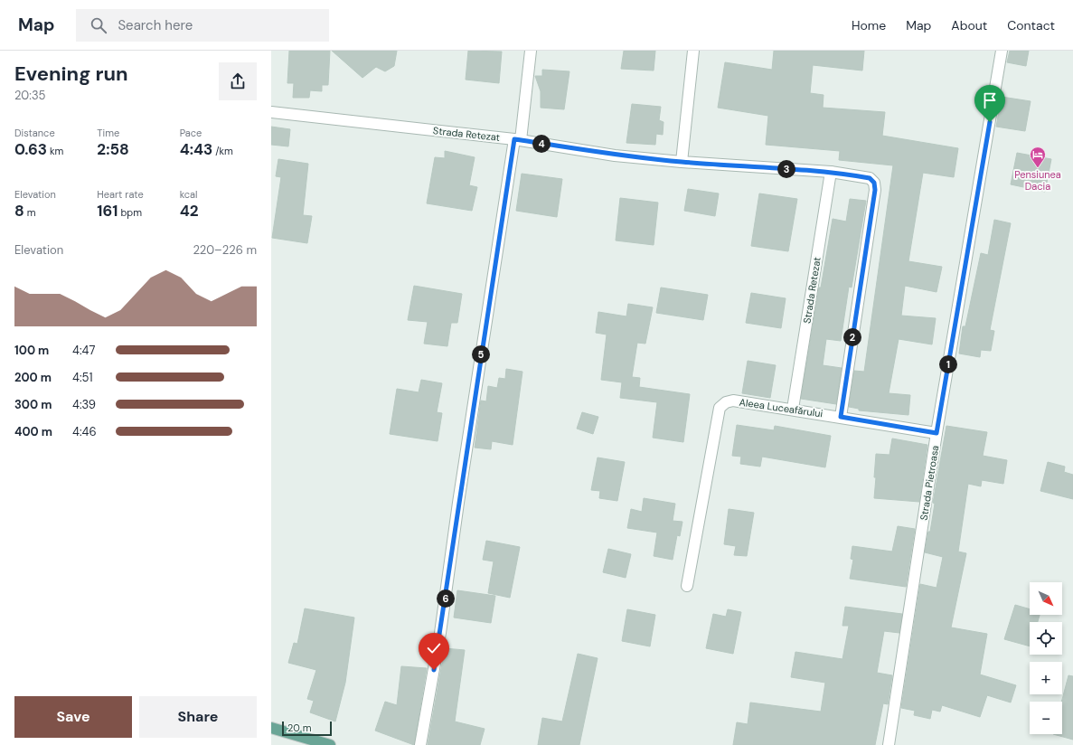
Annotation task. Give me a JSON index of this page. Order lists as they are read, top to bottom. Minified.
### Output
{"streets":{"street":["Strada Retezat","Aleea Luceafărului","Strada Pietroasa"]},"crossings":[["Strada Retezat","Aleea Luceafărului"],["Aleea Luceafărului","Strada Pietroasa"]],"places":{"hotel":["Pensiunea Dacia"]},"scale_bar":"20 m","north":"bottom right","page":{"header":"Map","search":"Search here","nav":["Home","Map","About","Contact"],"heading":["Evening run","20:35"],"stats":[["Distance","0.63 km"],["Time","2:58"],["Pace","4:43 /km"],["Elevation","8 m"],["Heart rate","161 bpm"],["kcal","42"]],"pins":["4","3","2","5","1","6"],"chart":["Elevation","220–226 m"],"list":[{"name":"100 m","note":"4:47"},{"name":"200 m","note":"4:51"},{"name":"300 m","note":"4:39"},{"name":"400 m","note":"4:46"}],"map_buttons":["+","−"],"buttons":["Save","Share"],"scale":"20 m"}}
